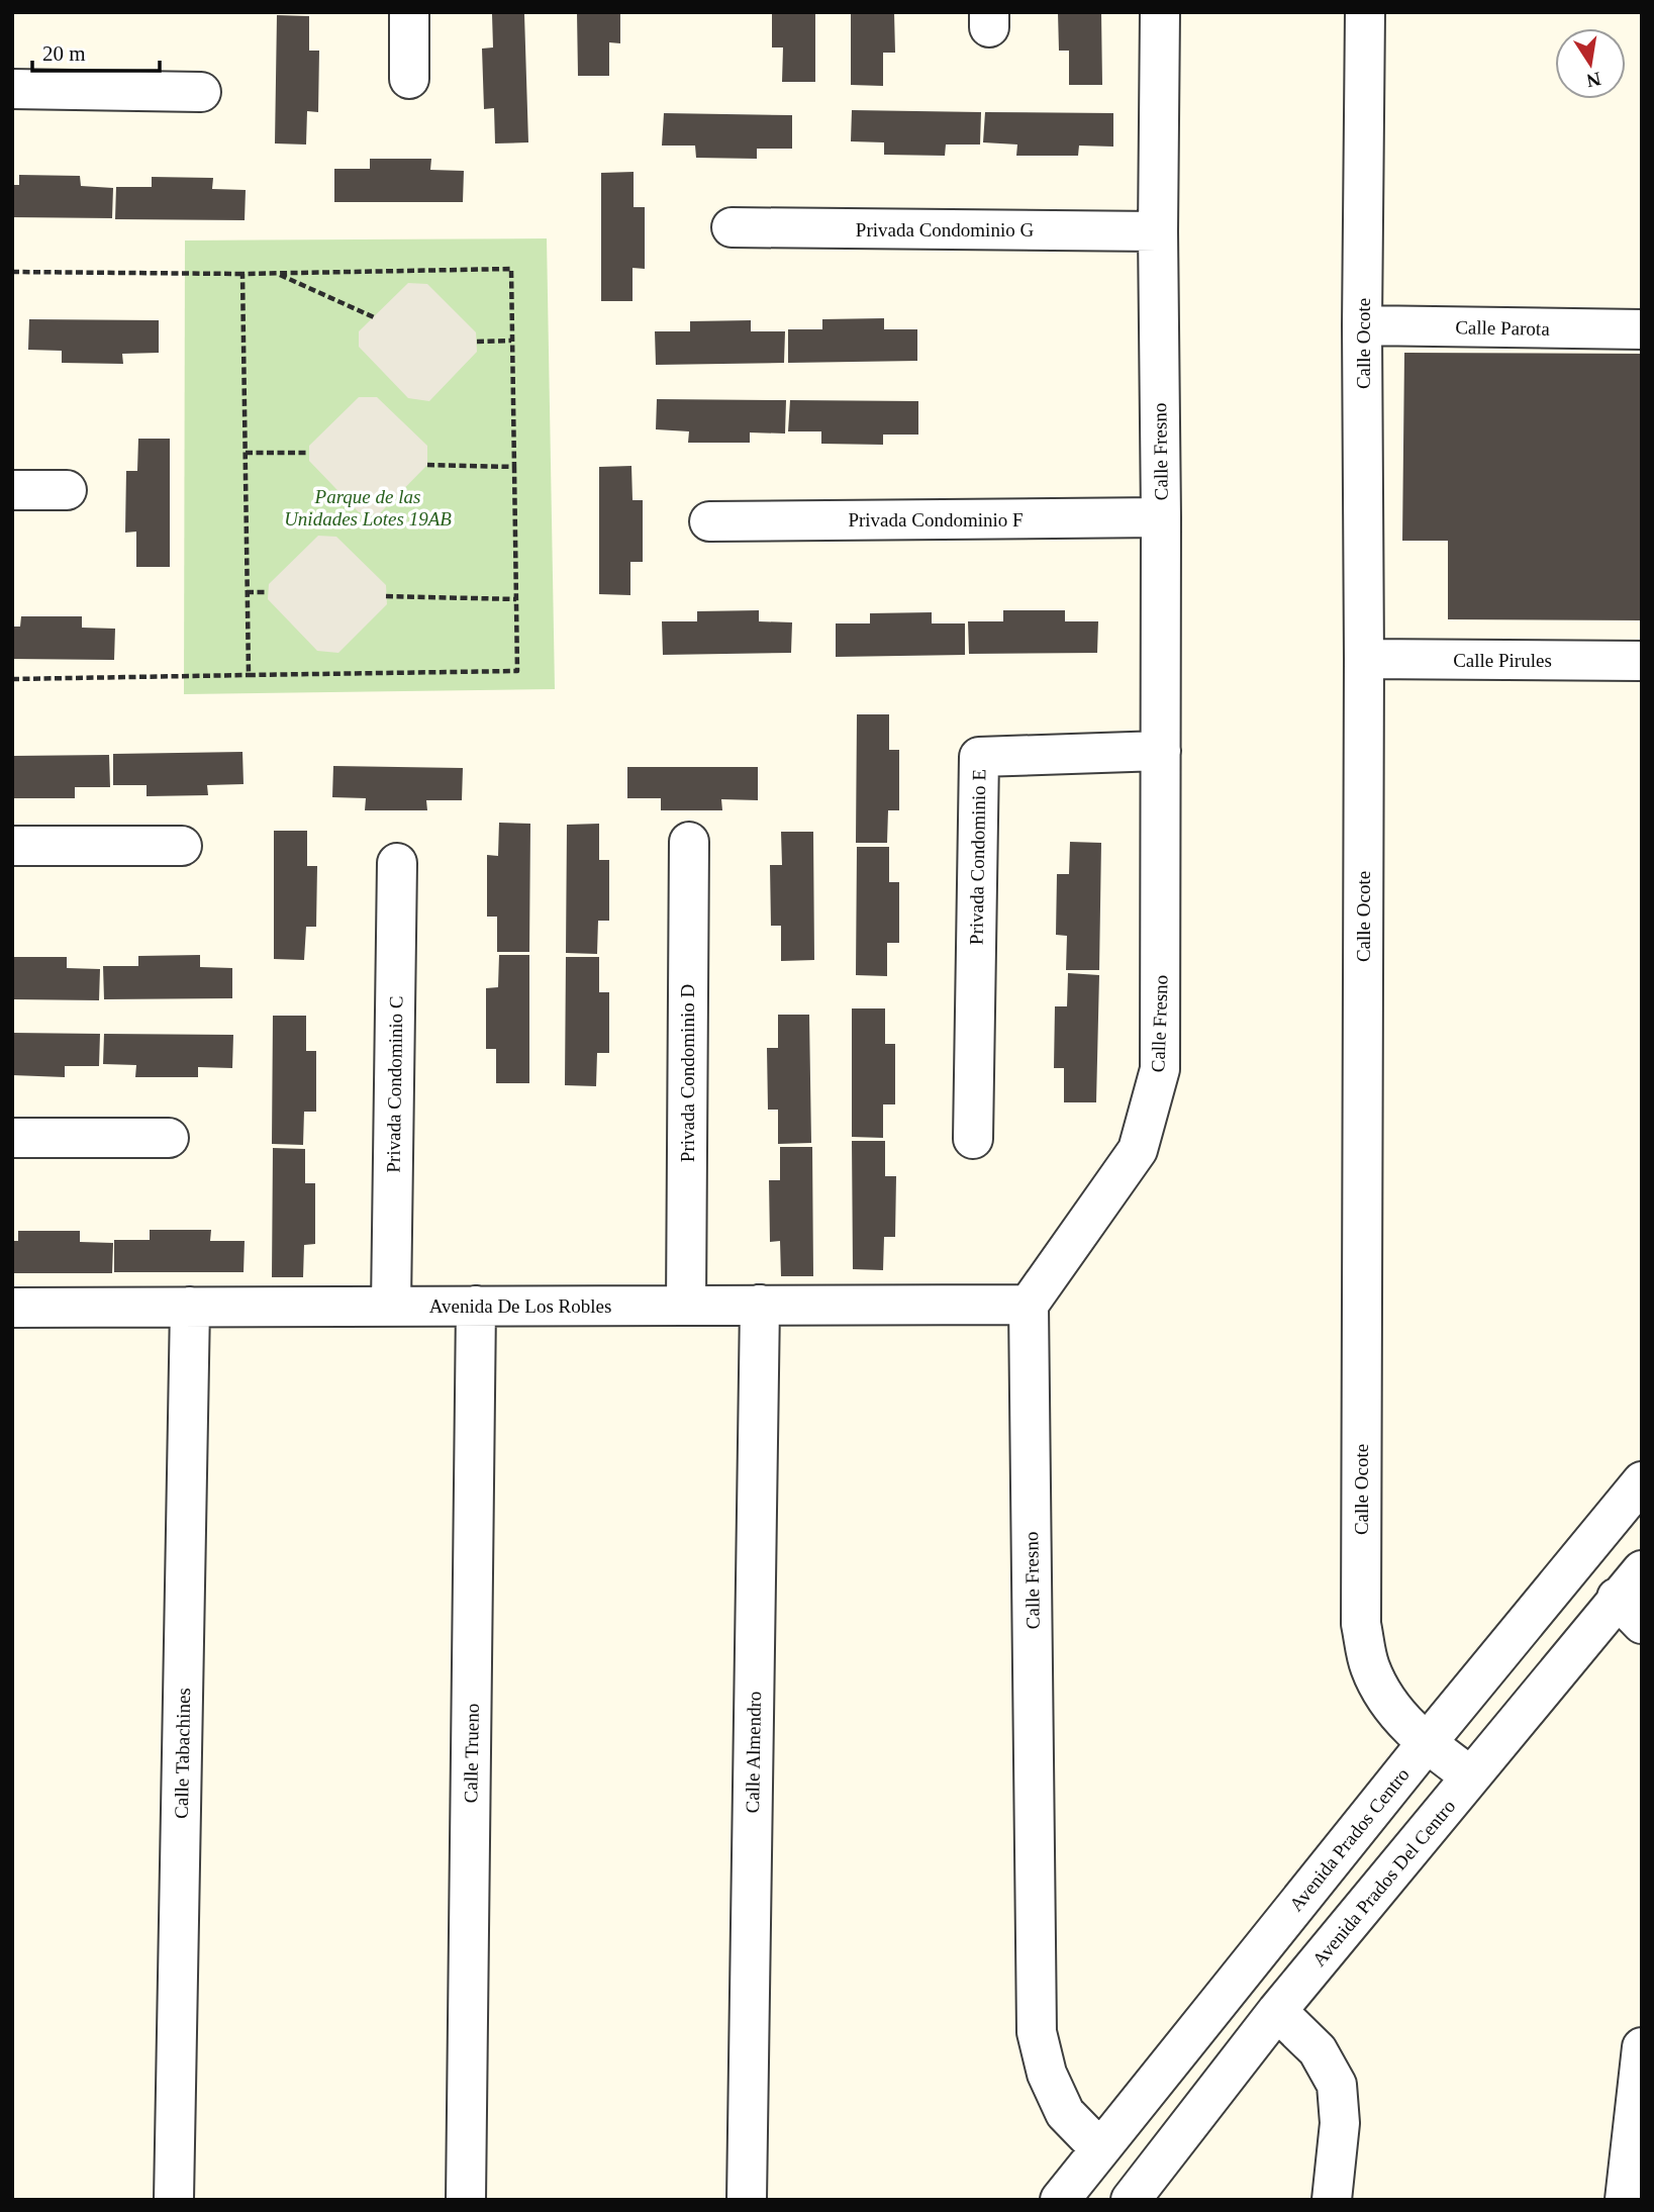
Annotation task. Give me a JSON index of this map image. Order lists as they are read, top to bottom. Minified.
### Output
{"streets":{"street":["Privada Condominio G","Calle Parota","Calle Ocote","Calle Fresno","Privada Condominio F","Calle Pirules","Privada Condominio E","Privada Condominio D","Privada Condominio C","Avenida De Los Robles","Calle Almendro","Calle Tabachines","Calle Trueno","Avenida Prados Centro","Avenida Prados Del Centro"]},"crossings":[["Privada Condominio G","Calle Fresno"],["Calle Parota","Calle Ocote"],["Calle Ocote","Calle Pirules"],["Calle Ocote","Avenida Prados Centro"],["Calle Ocote","Avenida Prados Del Centro"],["Calle Fresno","Privada Condominio F"],["Calle Fresno","Privada Condominio E"],["Calle Fresno","Avenida De Los Robles"],["Calle Fresno","Avenida Prados Centro"],["Privada Condominio D","Avenida De Los Robles"],["Privada Condominio C","Avenida De Los Robles"],["Avenida De Los Robles","Calle Almendro"],["Avenida De Los Robles","Calle Tabachines"],["Avenida De Los Robles","Calle Trueno"]],"parks":["Parque de las Unidades Lotes 19AB"],"scale_bar":"20 m","north":"bottom"}
